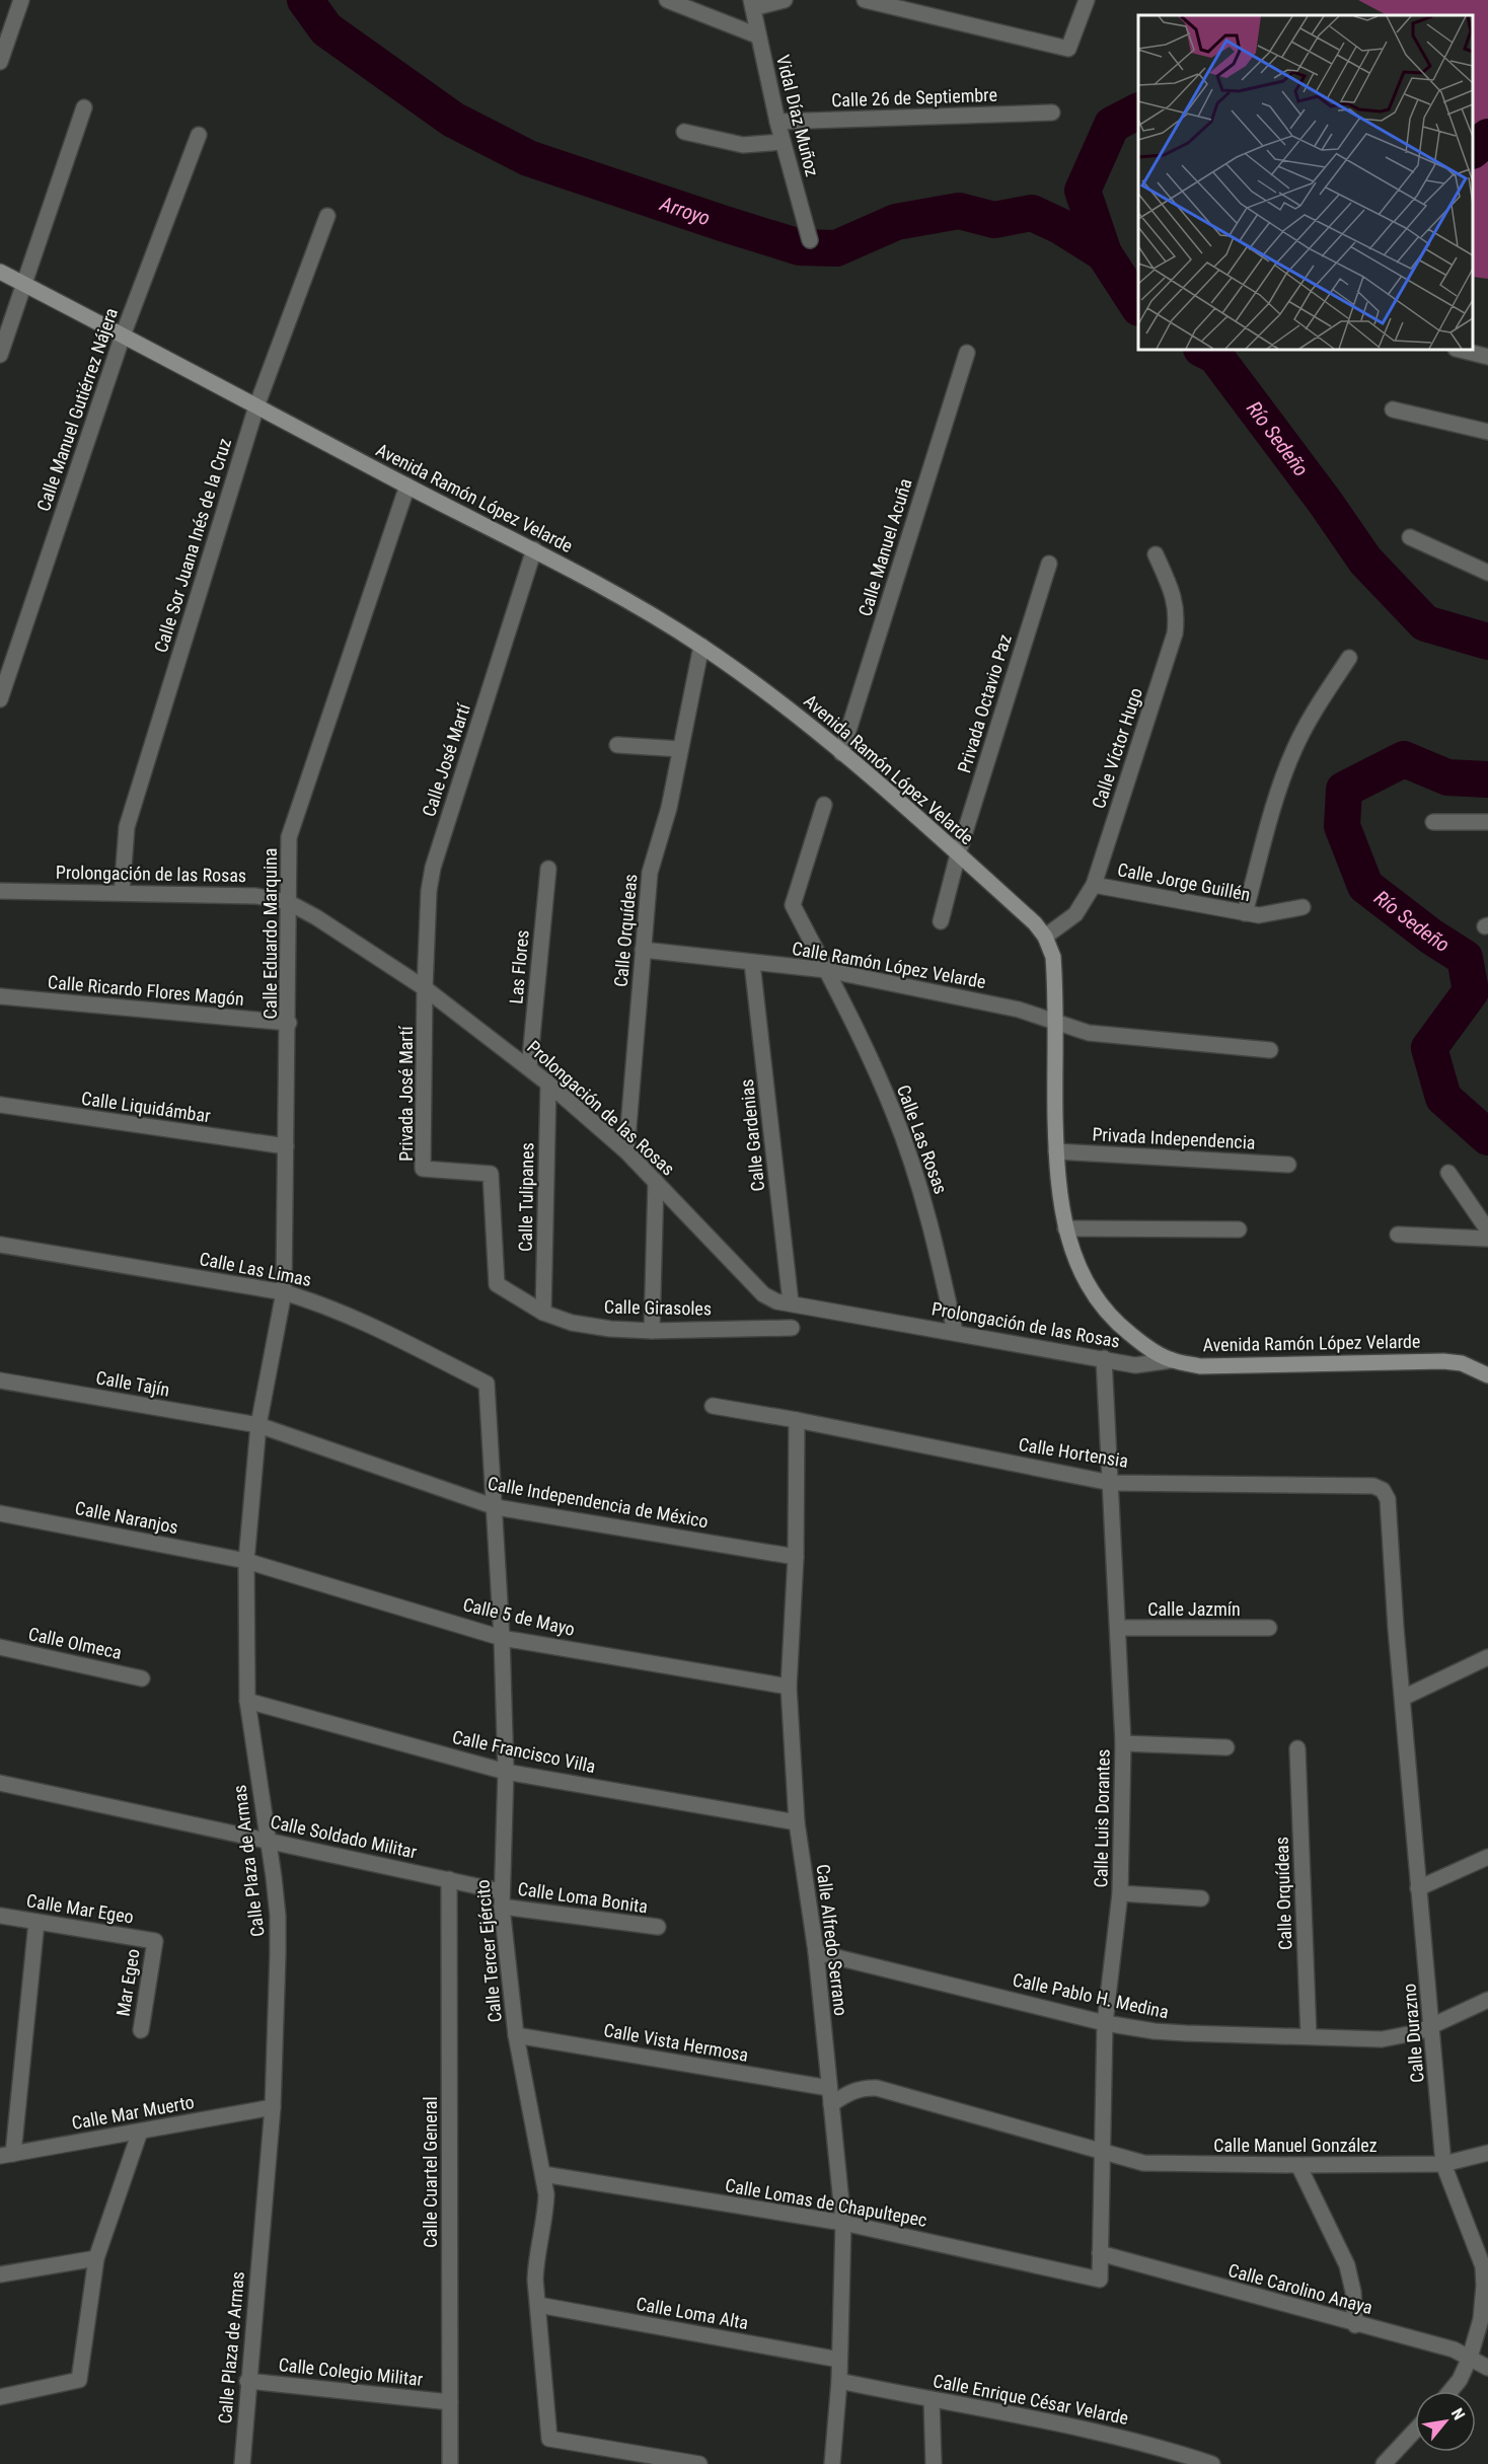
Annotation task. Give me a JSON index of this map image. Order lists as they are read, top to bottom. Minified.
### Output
{"streets":{"main road":["Avenida Ramón López Velarde"],"street":["Calle 26 de Septiembre","Vidal Díaz Muñoz","Calle Manuel Gutiérrez Nájera","Calle Sor Juana Inés de la Cruz","Calle Manuel Acuña","Privada Octavio Paz","Calle Víctor Hugo","Calle José Martí","Prolongación de las Rosas","Calle Jorge Guillén","Calle Orquídeas","Calle Eduardo Marquina","Calle Ramón López Velarde","Las Flores","Calle Ricardo Flores Magón","Privada José Martí","Calle Liquidámbar","Calle Gardenias","Privada Independencia","Calle Las Rosas","Calle Tulipanes","Calle Las Limas","Calle Girasoles","Calle Tajín","Calle Hortensia","Calle Independencia de México","Calle Naranjos","Calle Jazmín","Calle 5 de Mayo","Calle Olmeca","Calle Francisco Villa","Calle Luis Dorantes","Calle Soldado Militar","Calle Plaza de Armas","Calle Loma Bonita","Calle Mar Egeo","Calle Alfredo Serrano","Calle Tercer Ejército","Mar Egeo","Calle Pablo H. Medina","Calle Durazno","Calle Vista Hermosa","Calle Mar Muerto","Calle Manuel González","Calle Cuartel General","Calle Lomas de Chapultepec","Calle Carolino Anaya","Calle Loma Alta","Calle Colegio Militar","Calle Enrique César Velarde"]},"crossings":[["Calle 26 de Septiembre","Vidal Díaz Muñoz"],["Calle Manuel Gutiérrez Nájera","Avenida Ramón López Velarde"],["Avenida Ramón López Velarde","Calle Sor Juana Inés de la Cruz"],["Avenida Ramón López Velarde","Calle Manuel Acuña"],["Avenida Ramón López Velarde","Privada Octavio Paz"],["Avenida Ramón López Velarde","Calle Víctor Hugo"],["Avenida Ramón López Velarde","Calle José Martí"],["Avenida Ramón López Velarde","Prolongación de las Rosas"],["Avenida Ramón López Velarde","Calle Orquídeas"],["Avenida Ramón López Velarde","Calle Eduardo Marquina"],["Avenida Ramón López Velarde","Calle Ramón López Velarde"],["Avenida Ramón López Velarde","Privada Independencia"],["Calle Sor Juana Inés de la Cruz","Prolongación de las Rosas"],["Calle Víctor Hugo","Calle Jorge Guillén"],["Calle José Martí","Prolongación de las Rosas"],["Calle José Martí","Privada José Martí"],["Prolongación de las Rosas","Calle Orquídeas"],["Prolongación de las Rosas","Calle Eduardo Marquina"],["Prolongación de las Rosas","Las Flores"],["Prolongación de las Rosas","Privada José Martí"],["Prolongación de las Rosas","Calle Gardenias"],["Prolongación de las Rosas","Calle Las Rosas"],["Prolongación de las Rosas","Calle Tulipanes"],["Prolongación de las Rosas","Calle Luis Dorantes"],["Calle Orquídeas","Calle Ramón López Velarde"],["Calle Orquídeas","Calle Pablo H. Medina"],["Calle Eduardo Marquina","Calle Ricardo Flores Magón"],["Calle Eduardo Marquina","Calle Liquidámbar"],["Calle Eduardo Marquina","Calle Las Limas"],["Calle Eduardo Marquina","Calle Plaza de Armas"],["Calle Ramón López Velarde","Calle Gardenias"],["Calle Ramón López Velarde","Calle Las Rosas"],["Privada José Martí","Calle Girasoles"],["Calle Tulipanes","Calle Girasoles"],["Calle Las Limas","Calle Plaza de Armas"],["Calle Las Limas","Calle Tercer Ejército"],["Calle Tajín","Calle Independencia de México"],["Calle Tajín","Calle Plaza de Armas"],["Calle Hortensia","Calle Luis Dorantes"],["Calle Hortensia","Calle Alfredo Serrano"],["Calle Hortensia","Calle Durazno"],["Calle Independencia de México","Calle Plaza de Armas"],["Calle Independencia de México","Calle Alfredo Serrano"],["Calle Independencia de México","Calle Tercer Ejército"],["Calle Naranjos","Calle 5 de Mayo"],["Calle Naranjos","Calle Plaza de Armas"],["Calle Jazmín","Calle Luis Dorantes"],["Calle 5 de Mayo","Calle Plaza de Armas"],["Calle 5 de Mayo","Calle Alfredo Serrano"],["Calle 5 de Mayo","Calle Tercer Ejército"],["Calle Francisco Villa","Calle Plaza de Armas"],["Calle Francisco Villa","Calle Alfredo Serrano"],["Calle Francisco Villa","Calle Tercer Ejército"],["Calle Luis Dorantes","Calle Pablo H. Medina"],["Calle Luis Dorantes","Calle Manuel González"],["Calle Luis Dorantes","Calle Lomas de Chapultepec"],["Calle Luis Dorantes","Calle Carolino Anaya"],["Calle Soldado Militar","Calle Plaza de Armas"],["Calle Soldado Militar","Calle Loma Bonita"],["Calle Soldado Militar","Calle Tercer Ejército"],["Calle Soldado Militar","Calle Cuartel General"],["Calle Plaza de Armas","Calle Mar Muerto"],["Calle Plaza de Armas","Calle Colegio Militar"],["Calle Loma Bonita","Calle Tercer Ejército"],["Calle Mar Egeo","Mar Egeo"],["Calle Alfredo Serrano","Calle Pablo H. Medina"],["Calle Alfredo Serrano","Calle Vista Hermosa"],["Calle Alfredo Serrano","Calle Lomas de Chapultepec"],["Calle Alfredo Serrano","Calle Loma Alta"],["Calle Alfredo Serrano","Calle Enrique César Velarde"],["Calle Tercer Ejército","Calle Vista Hermosa"],["Calle Tercer Ejército","Calle Lomas de Chapultepec"],["Calle Tercer Ejército","Calle Loma Alta"],["Calle Pablo H. Medina","Calle Durazno"],["Calle Durazno","Calle Manuel González"],["Calle Durazno","Calle Carolino Anaya"],["Calle Cuartel General","Calle Colegio Militar"]],"water":["Arroyo","Río Sedeño"],"north":"top right"}
